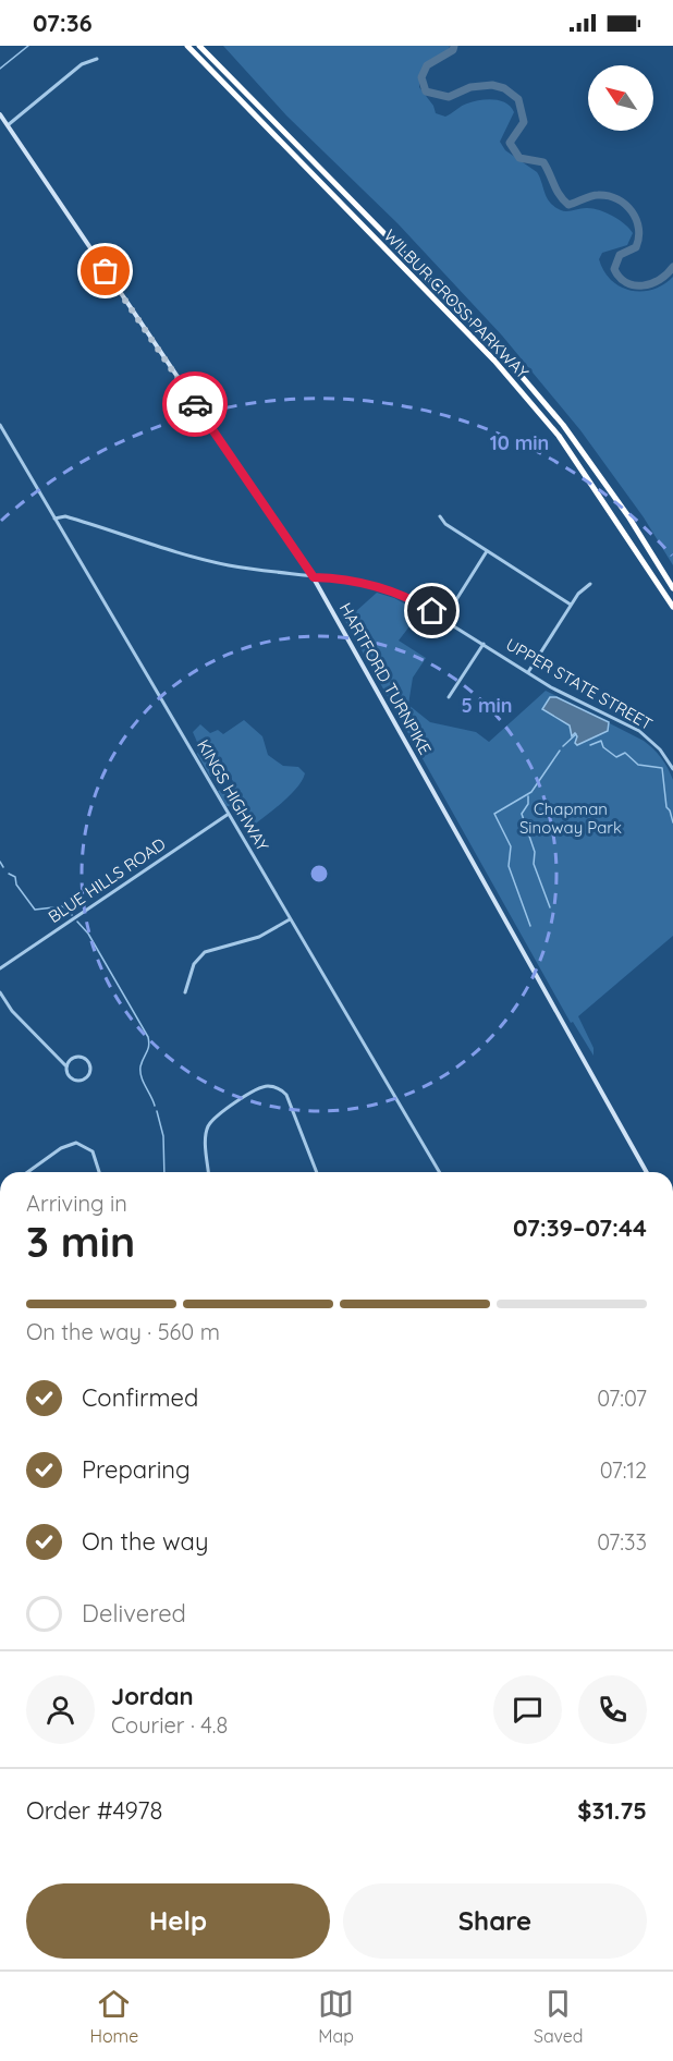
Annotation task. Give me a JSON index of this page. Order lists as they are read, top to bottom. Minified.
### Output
{"streets":{"highway":["WILBUR CROSS PARKWAY"],"main road":["HARTFORD TURNPIKE"],"street":["UPPER STATE STREET","KINGS HIGHWAY","BLUE HILLS ROAD"]},"crossings":[["HARTFORD TURNPIKE","UPPER STATE STREET"],["UPPER STATE STREET","KINGS HIGHWAY"],["KINGS HIGHWAY","BLUE HILLS ROAD"]],"parks":["Chapman Sinoway Park"],"north":"top left","page":{"status":"07:36","heading":["3 min","Arriving in","07:39–07:44"],"panel":["Jordan","Courier · 4.8","Order #4978","$31.75"],"bar":"On the way · 560 m","list":[["Confirmed","07:07"],["Preparing","07:12"],["On the way","07:33"],"Delivered"],"buttons":["Help","Share"],"tabs":["Home","Map","Saved"]},"rings":["10 min","5 min"]}
